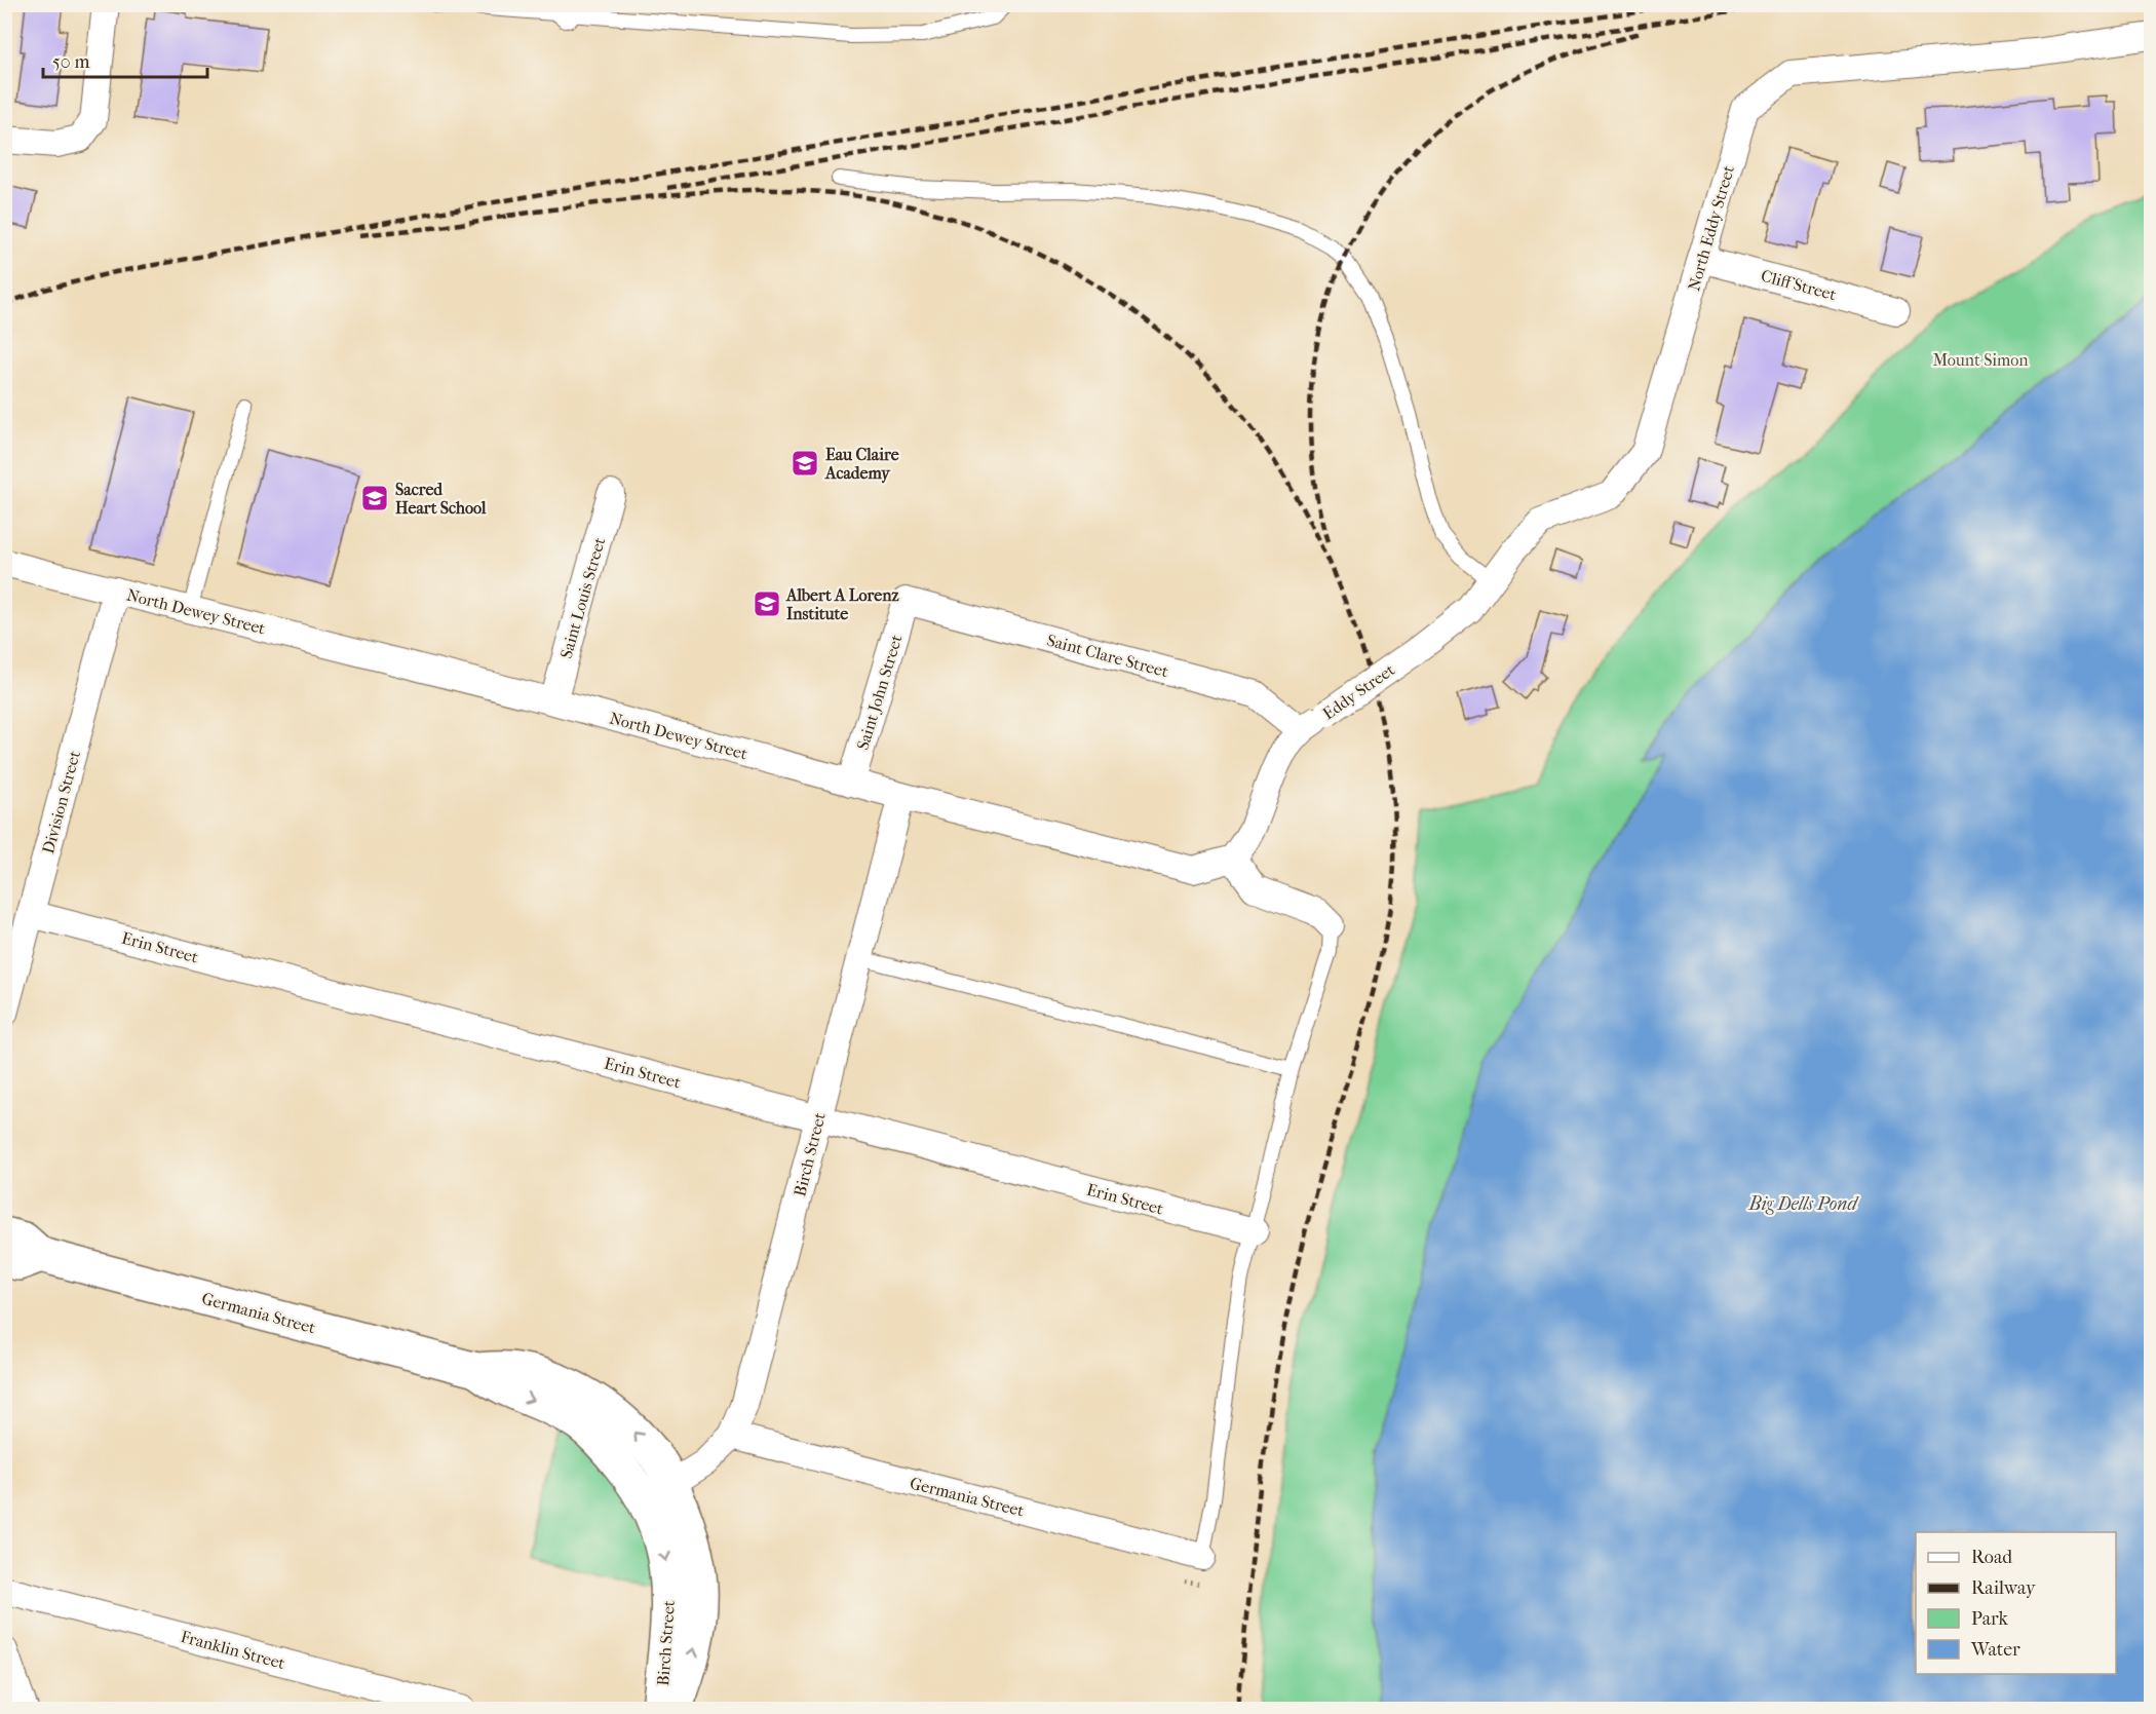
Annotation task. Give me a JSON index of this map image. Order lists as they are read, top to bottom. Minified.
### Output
{"streets":{"main road":["Birch Street","Germania Street"],"street":["North Eddy Street","Cliff Street","Saint Louis Street","North Dewey Street","Saint Clare Street","Eddy Street","Saint John Street","Division Street","Erin Street","Franklin Street"]},"crossings":[["North Eddy Street","Cliff Street"],["North Eddy Street","Eddy Street"],["Saint Louis Street","North Dewey Street"],["North Dewey Street","Saint John Street"],["North Dewey Street","Division Street"],["North Dewey Street","Birch Street"],["Saint Clare Street","Eddy Street"],["Saint Clare Street","Saint John Street"],["Division Street","Erin Street"],["Erin Street","Birch Street"],["Birch Street","Germania Street"]],"water":["Big Dells Pond"],"parks":["Mount Simon"],"places":{"school or university":["Eau Claire Academy","Sacred Heart School","Albert A Lorenz Institute"]},"legend":["Road","Railway","Park","Water"],"scale_bar":"50 m"}
